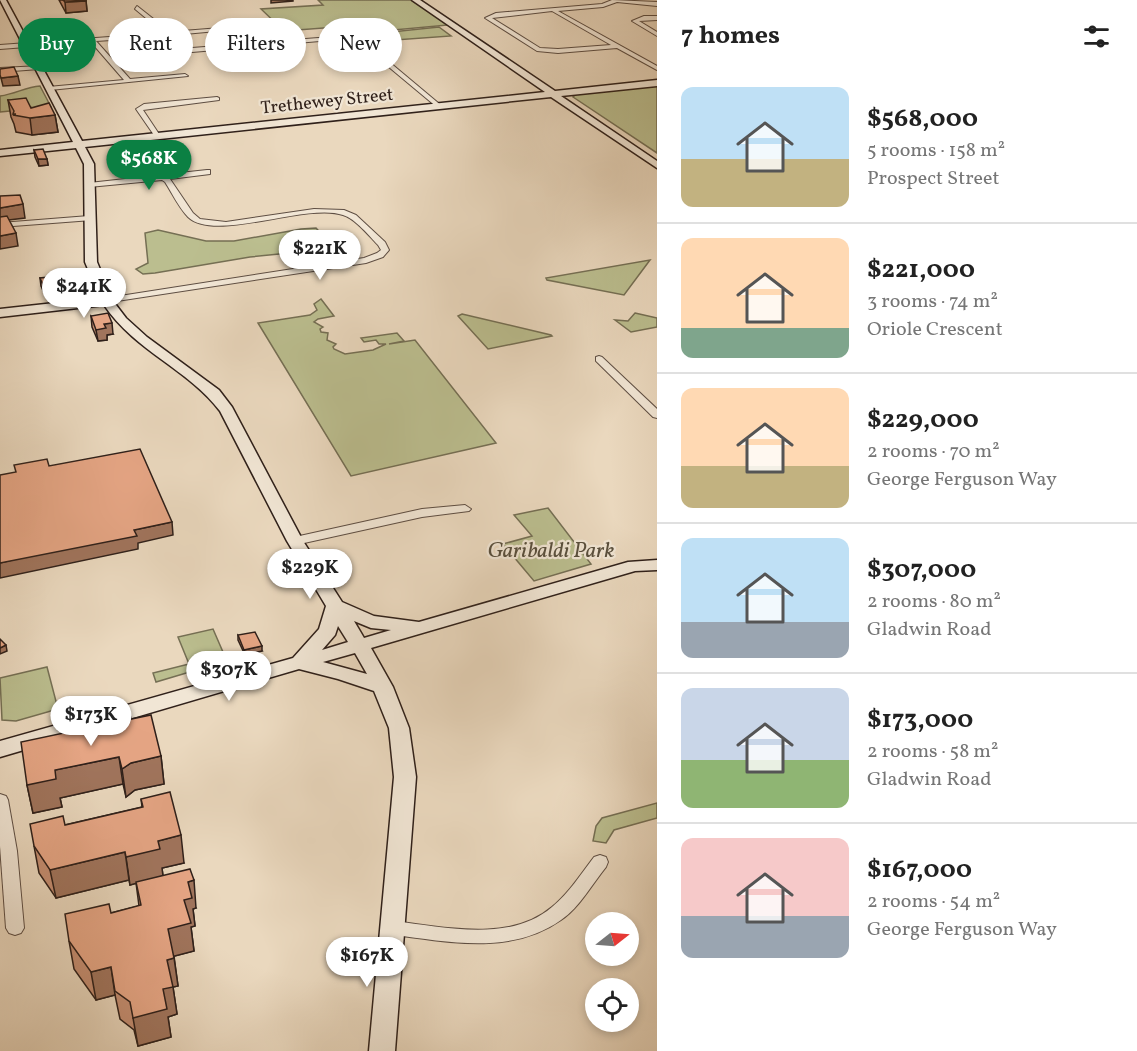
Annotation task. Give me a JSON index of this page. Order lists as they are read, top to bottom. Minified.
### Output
{"streets":{"main road":["Trethewey Street"]},"parks":["Garibaldi Park"],"north":"right","page":{"heading":"7 homes","chip":["Buy","Rent","Filters","New"],"list":[{"name":"$568,000","note":"5 rooms · 158 m² · Prospect Street"},{"name":"$221,000","note":"3 rooms · 74 m² · Oriole Crescent"},{"name":"$229,000","note":"2 rooms · 70 m² · George Ferguson Way"},{"name":"$307,000","note":"2 rooms · 80 m² · Gladwin Road"},{"name":"$173,000","note":"2 rooms · 58 m² · Gladwin Road"},{"name":"$167,000","note":"2 rooms · 54 m² · George Ferguson Way"}],"price":["$568K","$221K","$241K","$229K","$307K","$173K","$167K"]}}
